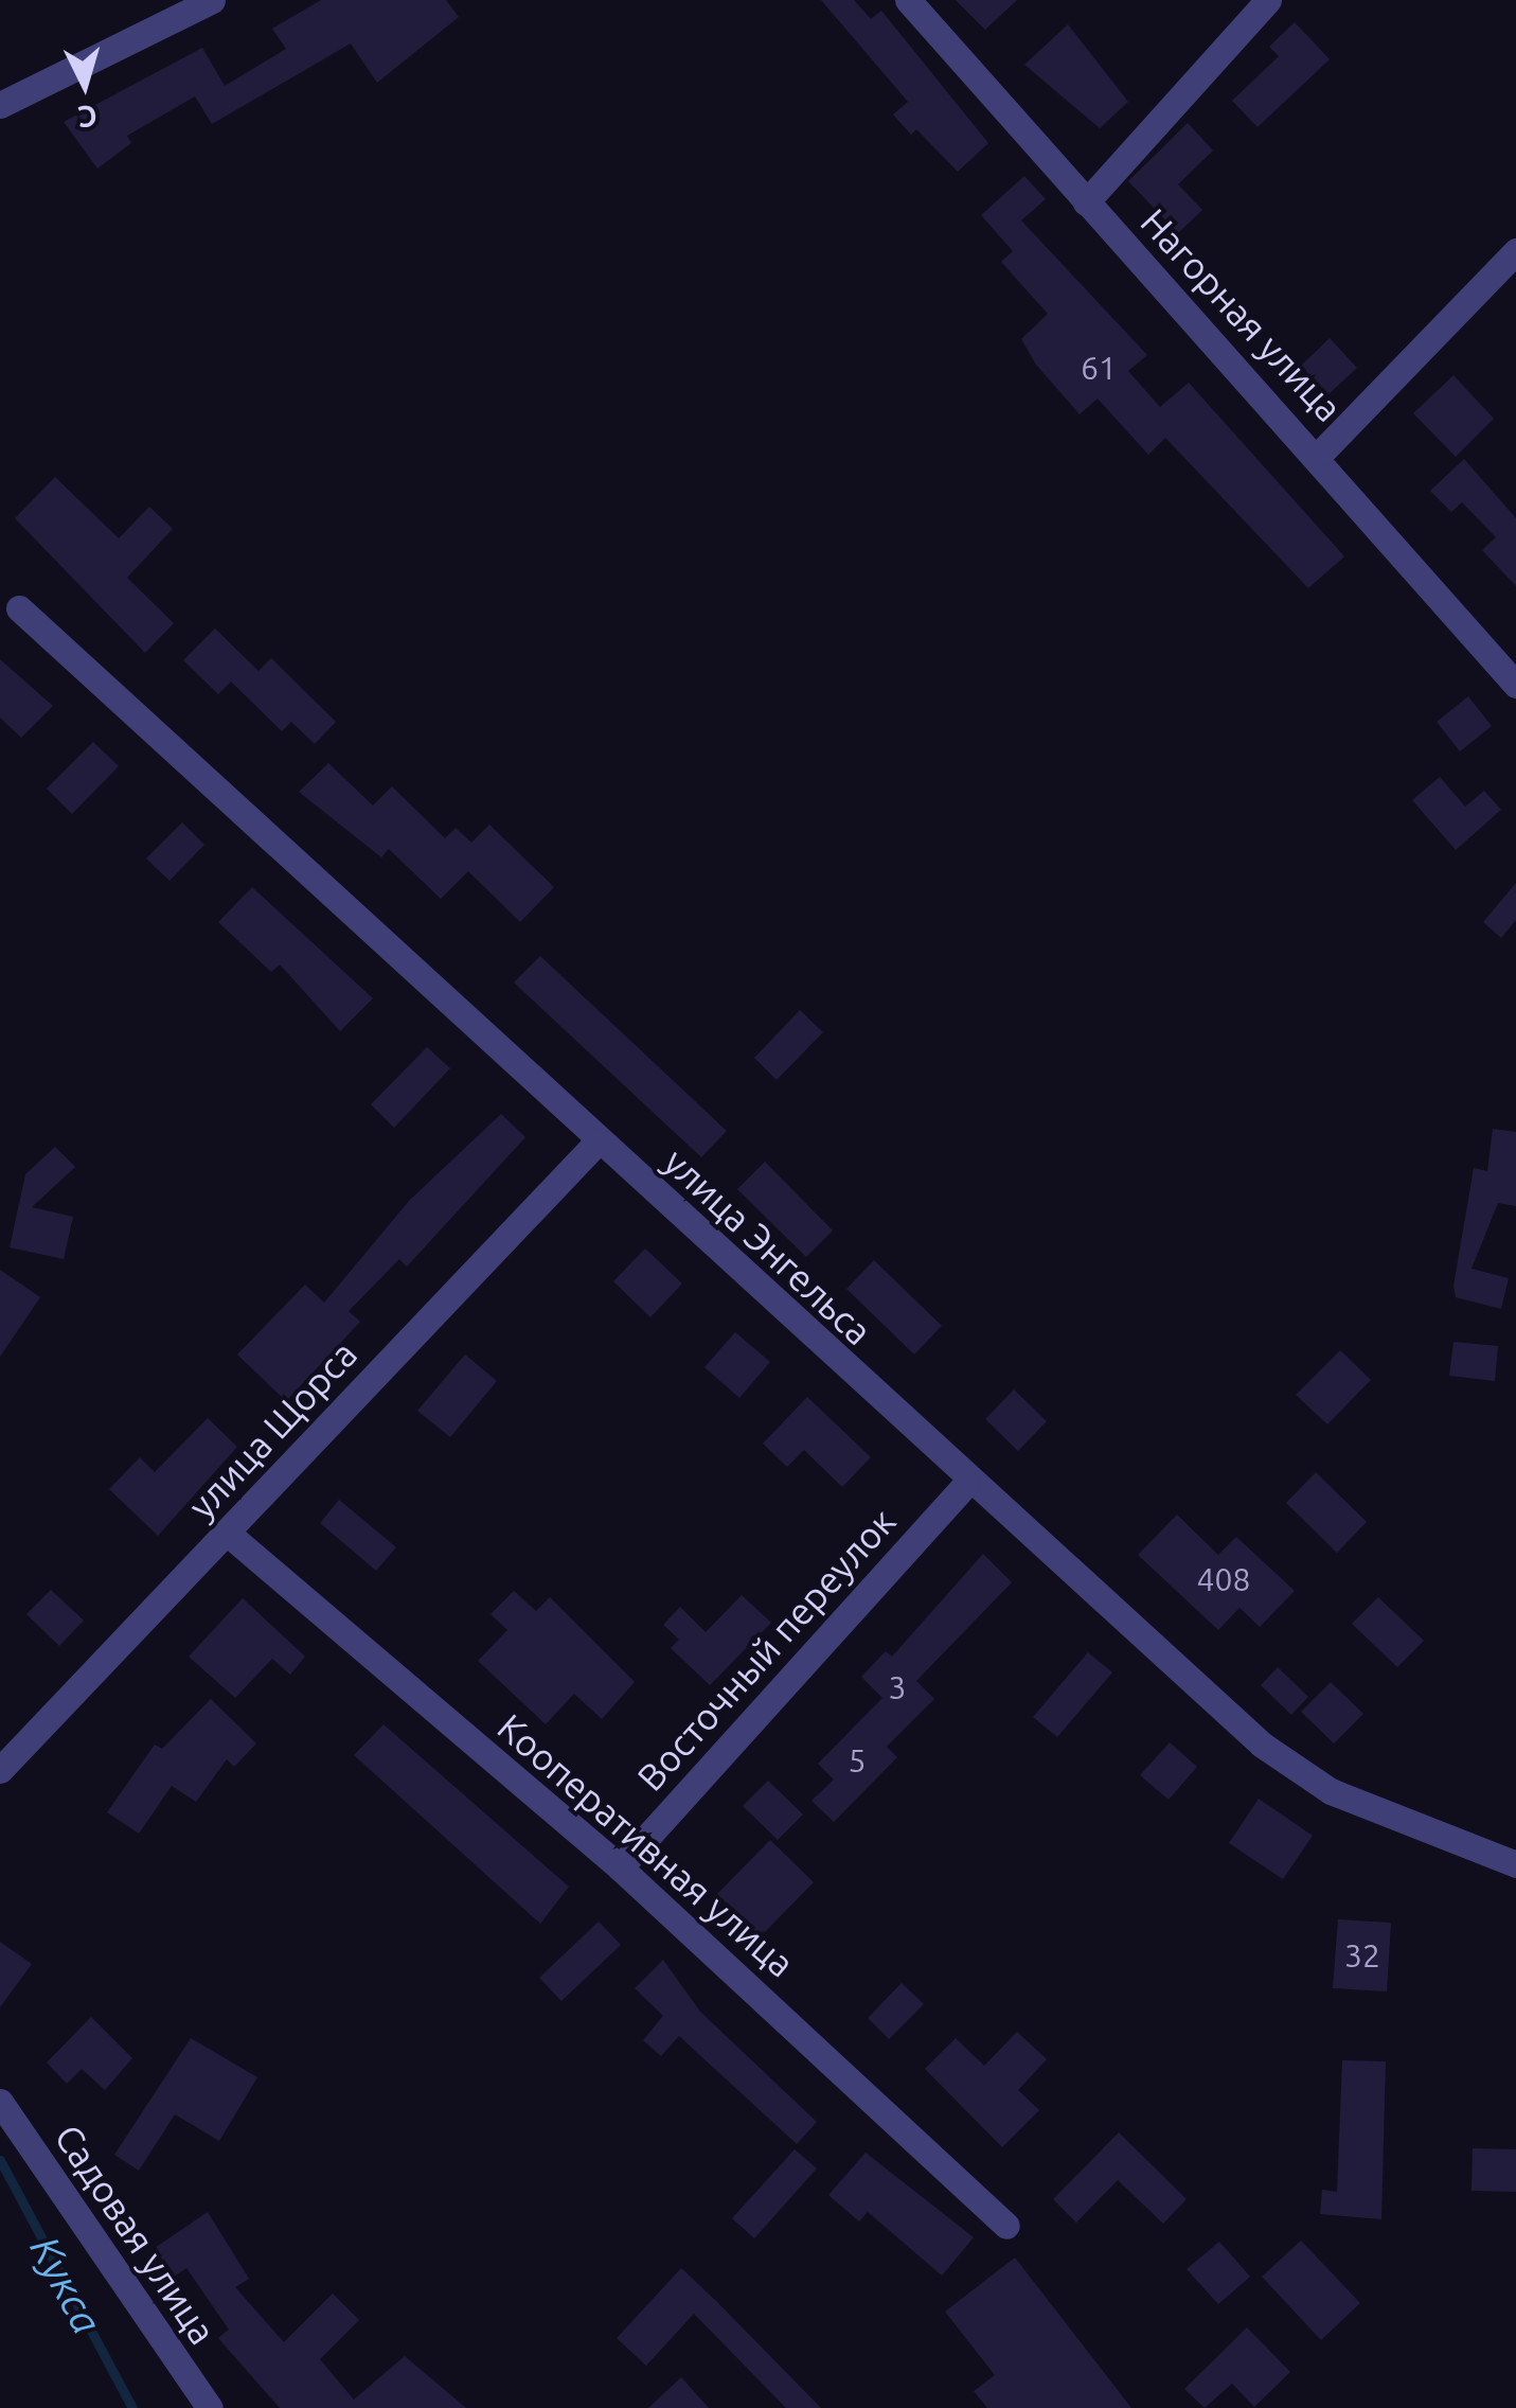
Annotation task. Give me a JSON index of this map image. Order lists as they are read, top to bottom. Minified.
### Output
{"streets":{"street":["Нагорная улица","улица Энгельса","улица Щорса","Восточный переулок","Кооперативная улица","Садовая улица"]},"crossings":[["улица Энгельса","улица Щорса"],["улица Энгельса","Восточный переулок"],["улица Щорса","Кооперативная улица"],["Восточный переулок","Кооперативная улица"]],"water":["Кукса"],"house_numbers":["61","408","3","5","32"],"north":"bottom"}
